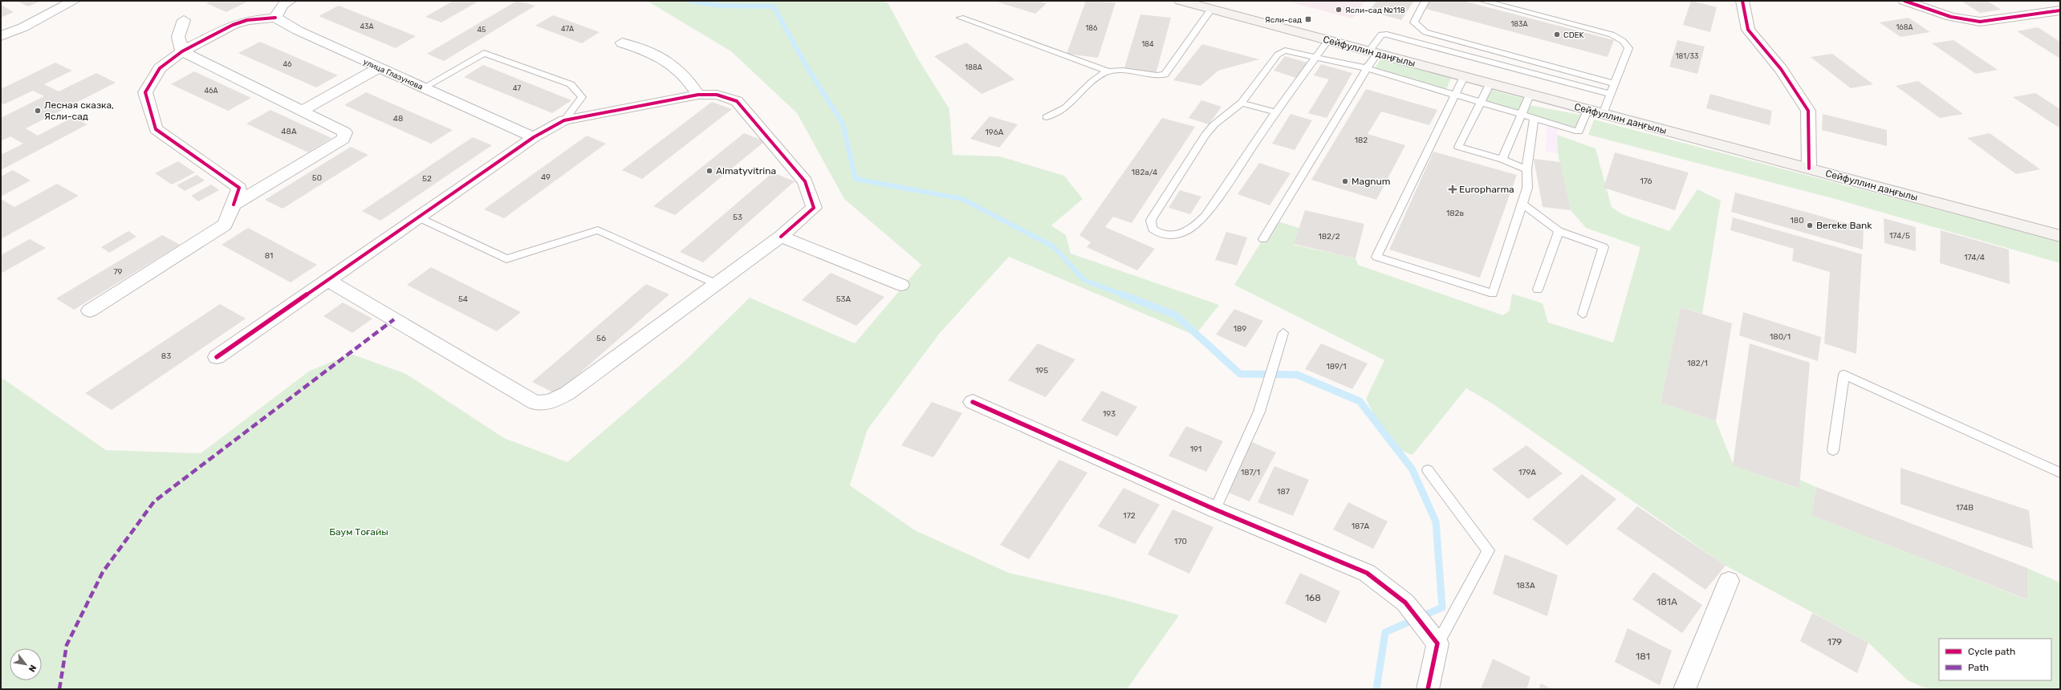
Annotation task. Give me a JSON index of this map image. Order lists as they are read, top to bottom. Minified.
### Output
{"streets":{"main road":["Сейфуллин даңғылы"],"street":["улица Глазунова"]},"parks":["Баум Тоғайы"],"places":{"other":["Ясли-сад №118","CDEK","Лесная сказка, Ясли-сад","Almatyvitrina","Magnum","Bereke Bank"],"transit":["Ясли-сад"],"health":["Europharma"]},"house_numbers":["183А","43А","168А","186","47А","45","184","181/33","46","188А","47","46А","48","48А","196А","182","182а/4","49","50","52","176","182в","53","180","174/5","182/2","81","174/4","79","54","53А","189","180/1","56","83","182/1","189/1","195","193","191","187/1","179А","187","174В","172","187А","170","183А","168","181А","179","181"],"legend":["Cycle path","Path"],"north":"bottom right"}
